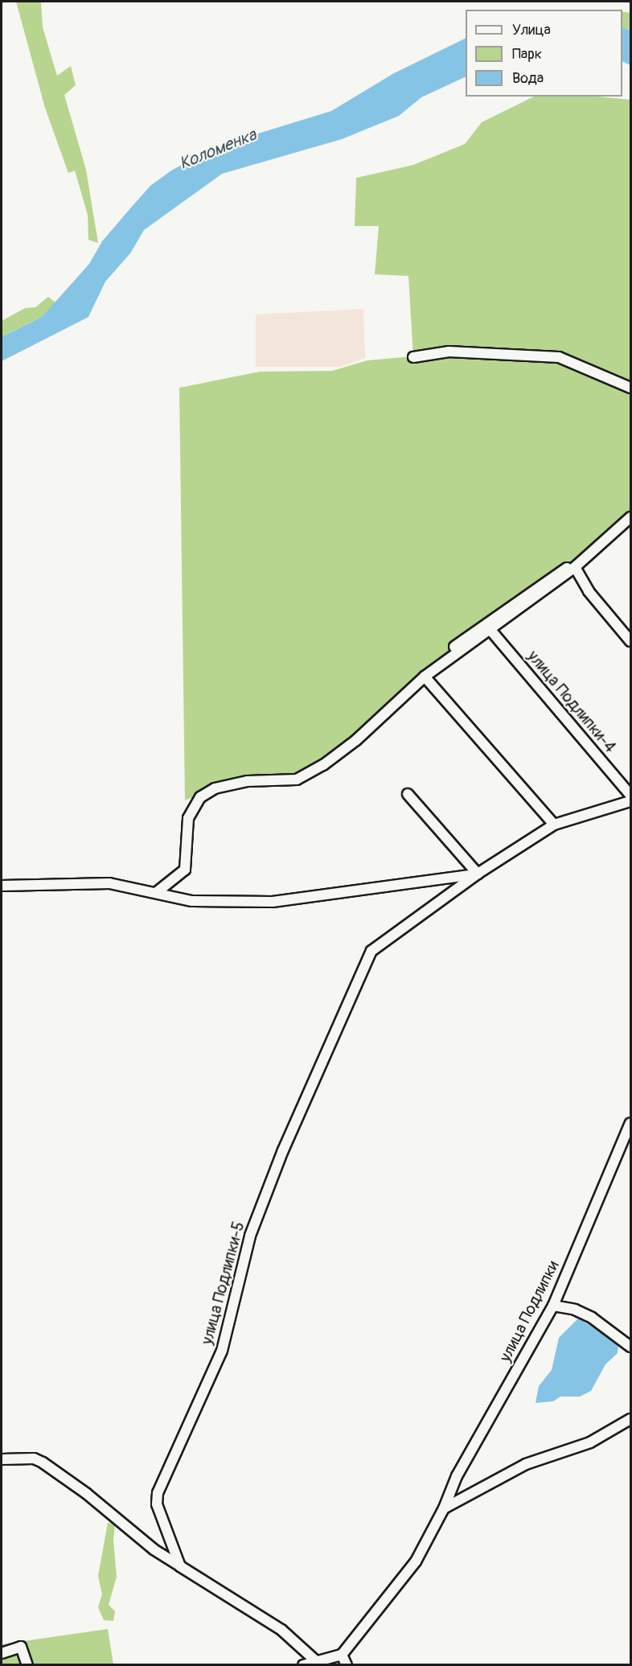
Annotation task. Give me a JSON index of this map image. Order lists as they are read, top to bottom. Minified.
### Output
{"streets":{"street":["улица Подлипки-4","улица Подлипки-5","улица Подлипки"]},"water":["Коломенка"],"legend":["Улица","Парк","Вода"]}
